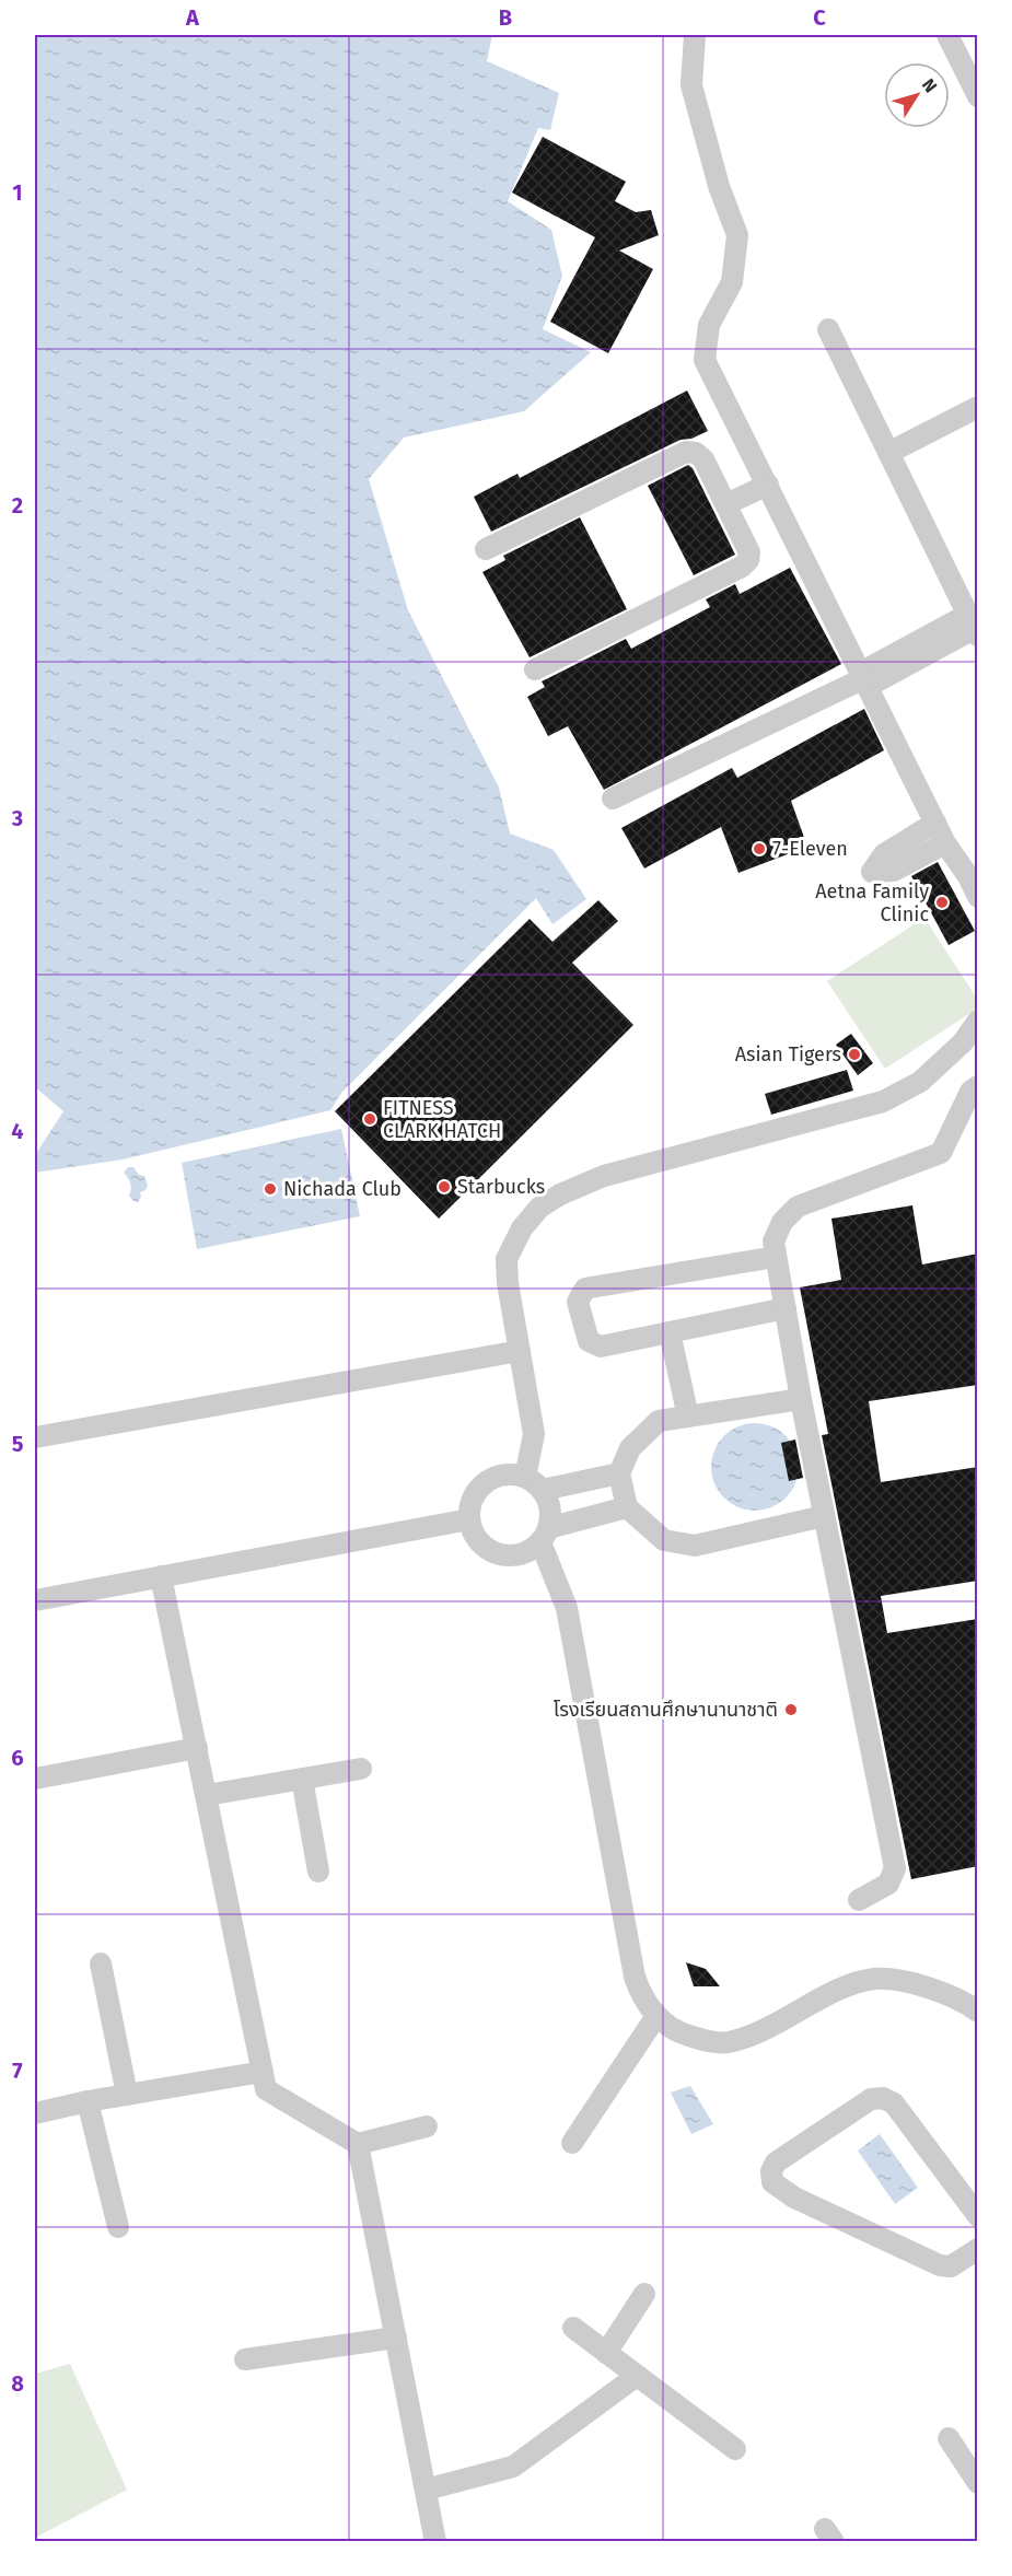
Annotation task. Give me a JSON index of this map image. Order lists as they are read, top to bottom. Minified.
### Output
{"places":["7-Eleven","Aetna Family Clinic","Asian Tigers","FITNESS CLARK HATCH","Starbucks","Nichada Club","โรงเรียนสถานศึกษานานาชาติ"],"north":"top right","grid":{"columns":["A","B","C"],"rows":["1","2","3","4","5","6","7","8"]}}
